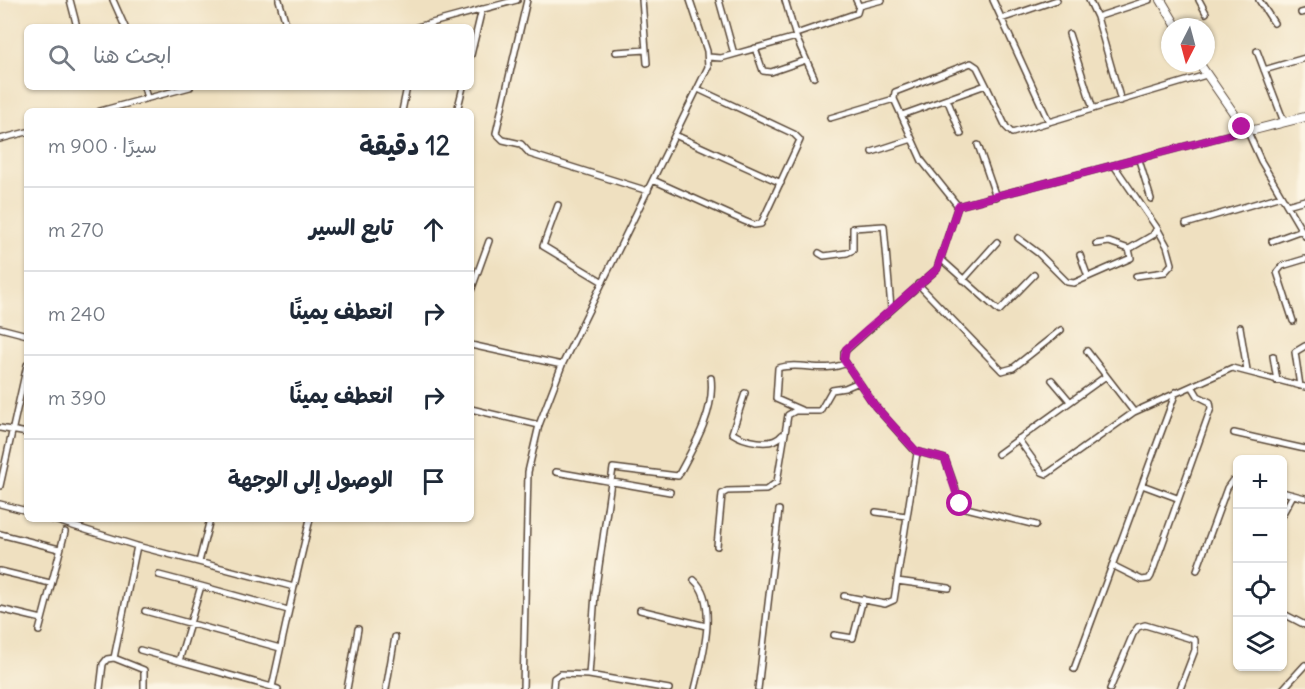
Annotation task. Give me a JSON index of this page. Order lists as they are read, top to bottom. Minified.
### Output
{"north":"bottom","page":{"search":"ابحث هنا","heading":["12 دقيقة","سيرًا · 900 m"],"list":[["تابع السير","270 m"],["انعطف يمينًا","240 m"],["انعطف يمينًا","390 m"],"الوصول إلى الوجهة"],"map_buttons":["+","−"]}}
